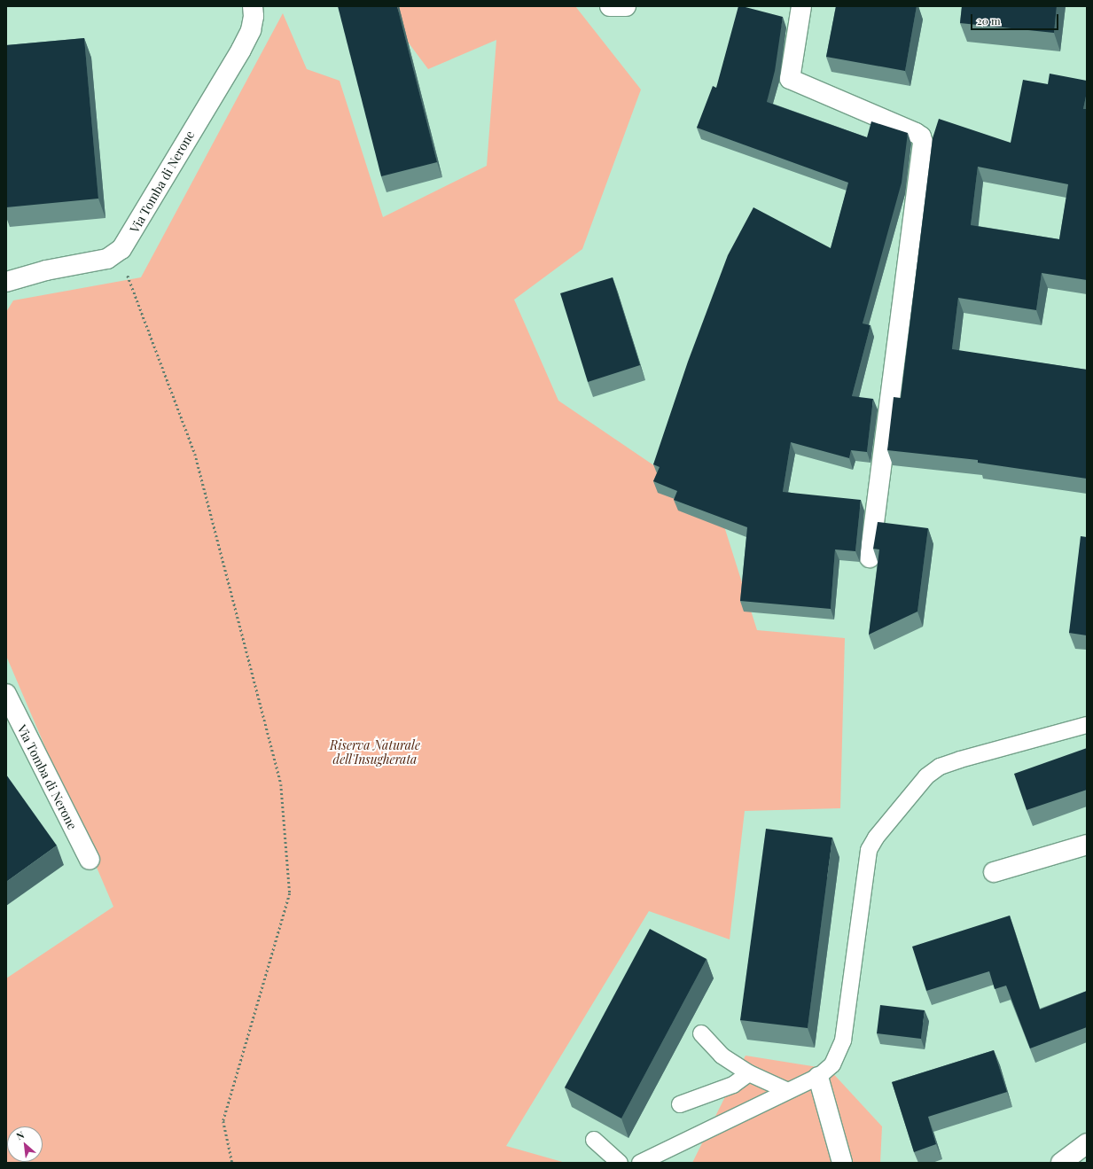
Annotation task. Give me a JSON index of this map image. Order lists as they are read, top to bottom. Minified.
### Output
{"streets":{"street":["Via Tomba di Nerone"]},"parks":["Riserva Naturale dell'Insugherata"],"scale_bar":"20 m","north":"top left"}
